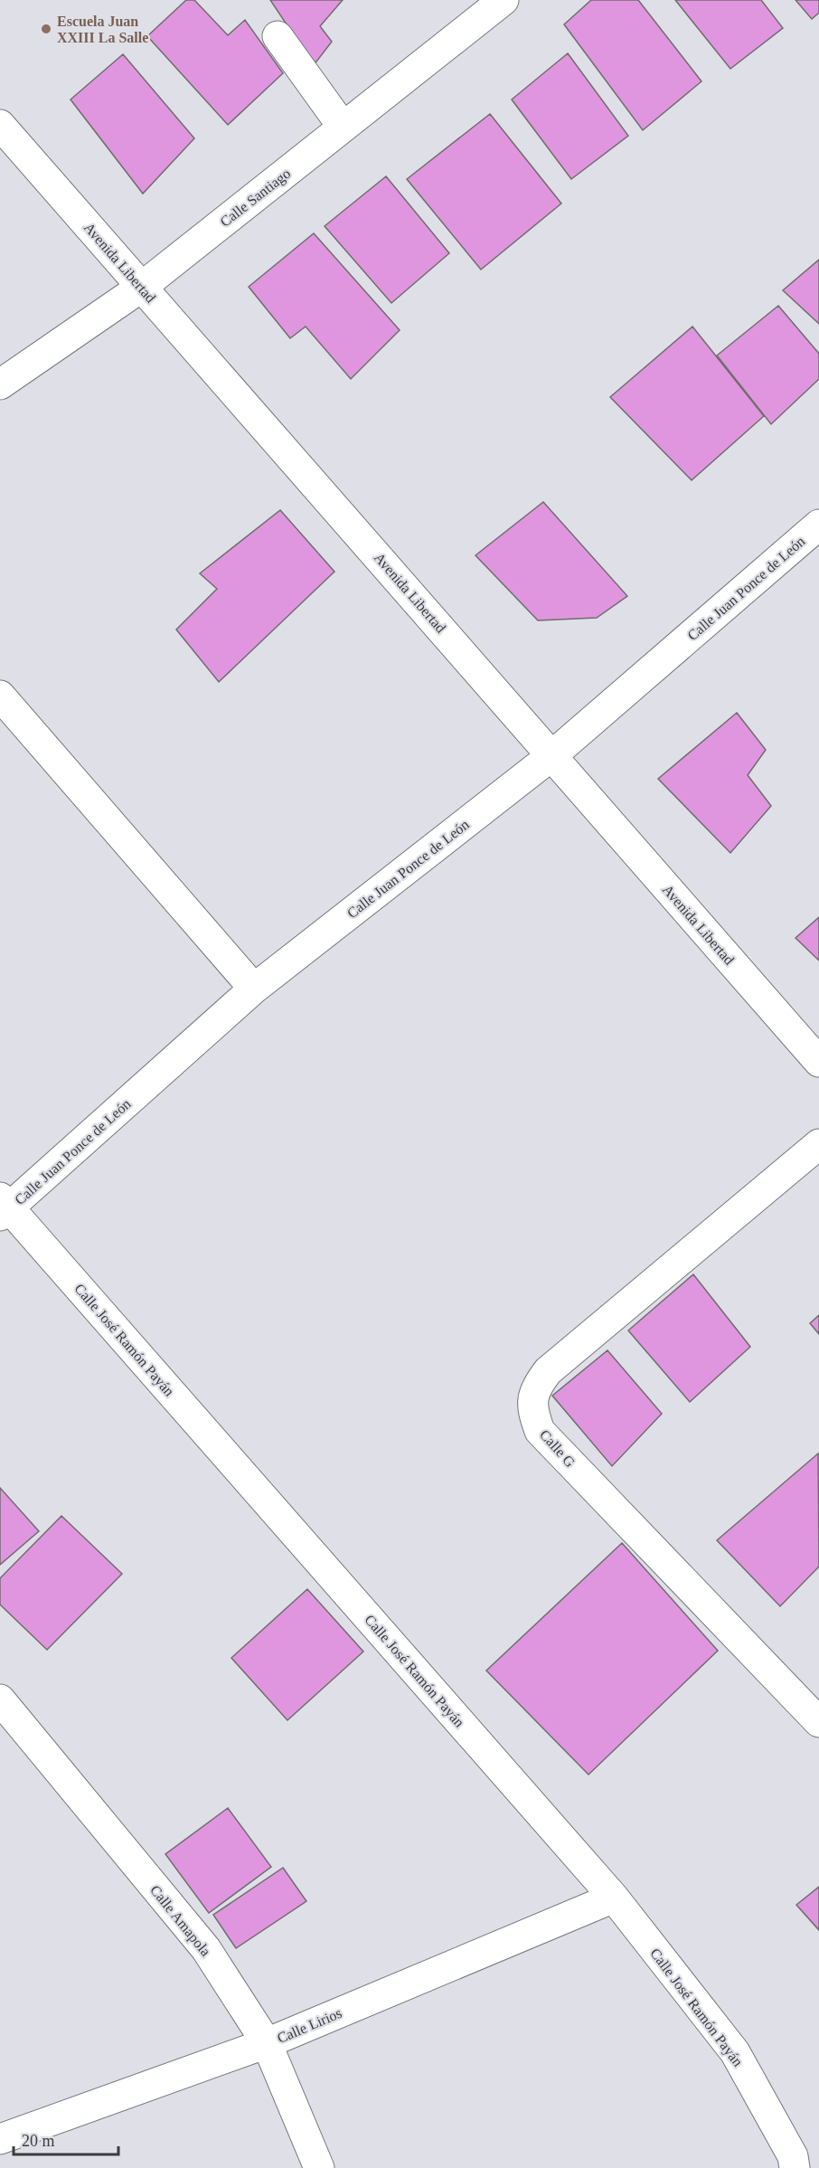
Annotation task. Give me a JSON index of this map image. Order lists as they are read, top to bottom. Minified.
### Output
{"streets":{"street":["Calle Santiago","Avenida Libertad","Calle Juan Ponce de León","Calle José Ramón Payán","Calle G","Calle Amapola","Calle Lirios"]},"crossings":[["Calle Santiago","Avenida Libertad"],["Avenida Libertad","Calle Juan Ponce de León"],["Calle Juan Ponce de León","Calle José Ramón Payán"],["Calle José Ramón Payán","Calle Lirios"],["Calle Amapola","Calle Lirios"]],"places":["Escuela Juan XXIII La Salle"],"scale_bar":"20 m"}
